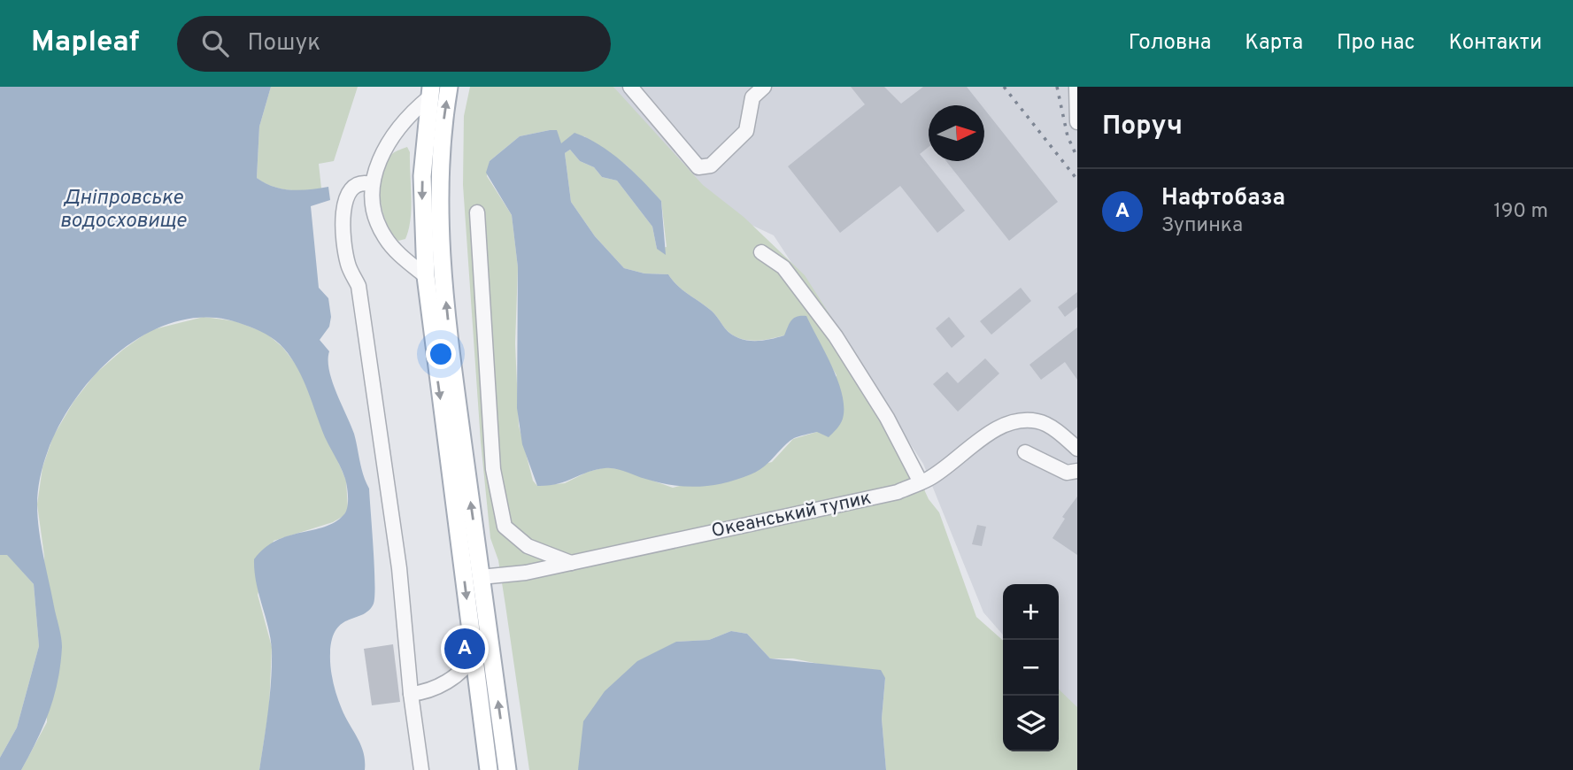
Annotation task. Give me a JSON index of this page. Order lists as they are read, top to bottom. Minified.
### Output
{"streets":{"street":["Океанський тупик"]},"water":["Дніпровське водосховище"],"north":"right","page":{"header":"Mapleaf","search":"Пошук","nav":["Головна","Карта","Про нас","Контакти"],"heading":"Поруч","list":[{"mark":"A","name":"Нафтобаза","note":"Зупинка","value":"190 m"}],"map_buttons":["+","−"],"pins":"A"}}
